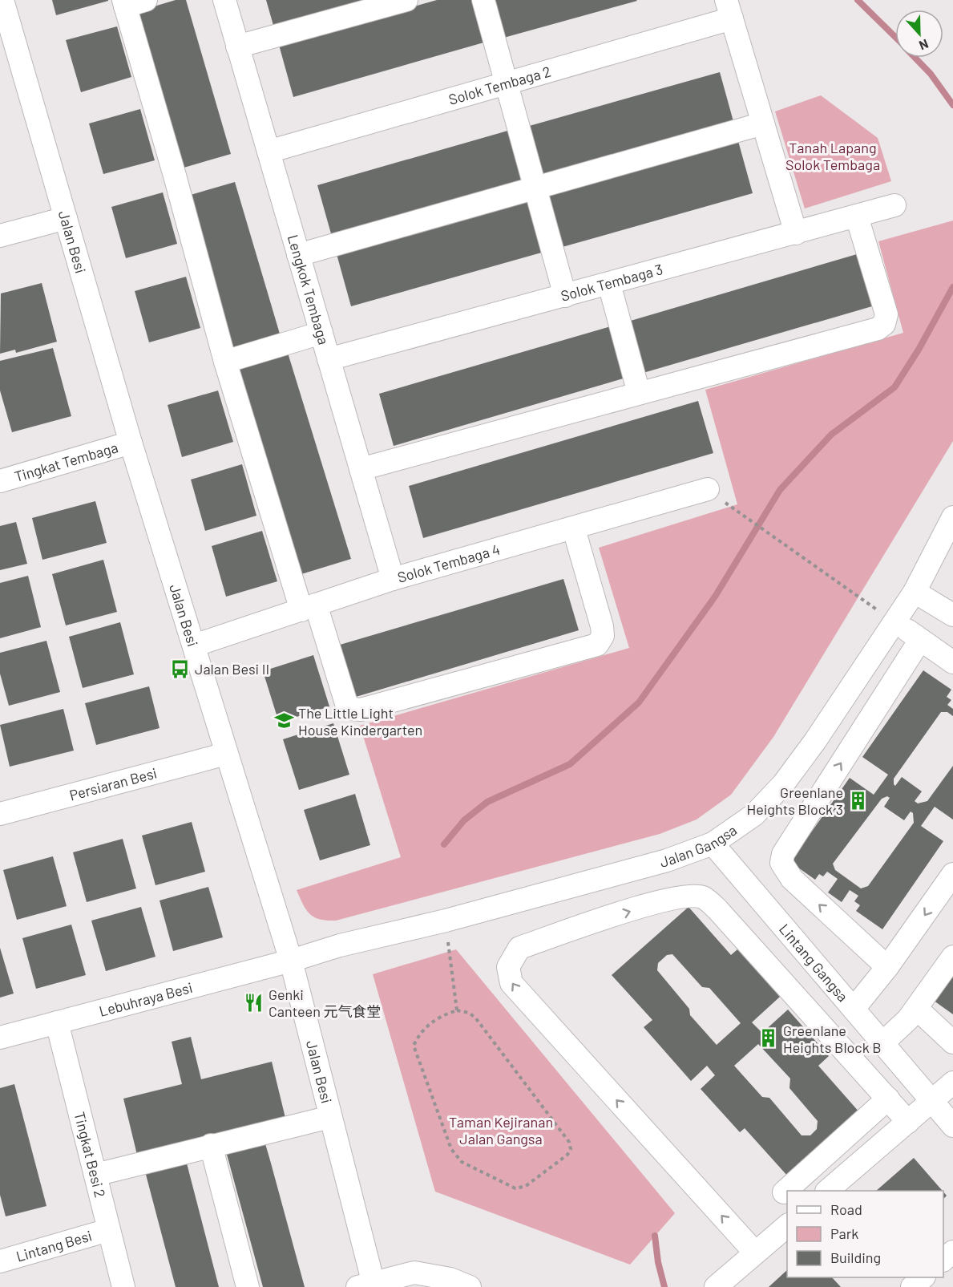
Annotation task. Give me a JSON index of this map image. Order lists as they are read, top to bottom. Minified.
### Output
{"streets":{"street":["Solok Tembaga 2","Jalan Besi","Solok Tembaga 3","Lengkok Tembaga","Tingkat Tembaga","Solok Tembaga 4","Persiaran Besi","Jalan Gangsa","Lintang Gangsa","Lebuhraya Besi","Tingkat Besi 2","Lintang Besi"]},"crossings":[["Solok Tembaga 2","Lengkok Tembaga"],["Jalan Besi","Tingkat Tembaga"],["Jalan Besi","Solok Tembaga 4"],["Jalan Besi","Persiaran Besi"],["Jalan Besi","Jalan Gangsa"],["Jalan Besi","Lebuhraya Besi"],["Solok Tembaga 3","Lengkok Tembaga"],["Lengkok Tembaga","Solok Tembaga 4"],["Jalan Gangsa","Lintang Gangsa"],["Jalan Gangsa","Lebuhraya Besi"],["Lebuhraya Besi","Tingkat Besi 2"],["Tingkat Besi 2","Lintang Besi"]],"parks":["Tanah Lapang Solok Tembaga","Taman Kejiranan Jalan Gangsa"],"places":{"bus stop":["Jalan Besi II"],"school or university":["The Little Light House Kindergarten"],"building":["Greenlane Heights Block 3","Greenlane Heights Block B"],"restaurant":["Genki Canteen 元气食堂"]},"legend":["Road","Park","Building"],"north":"bottom"}
